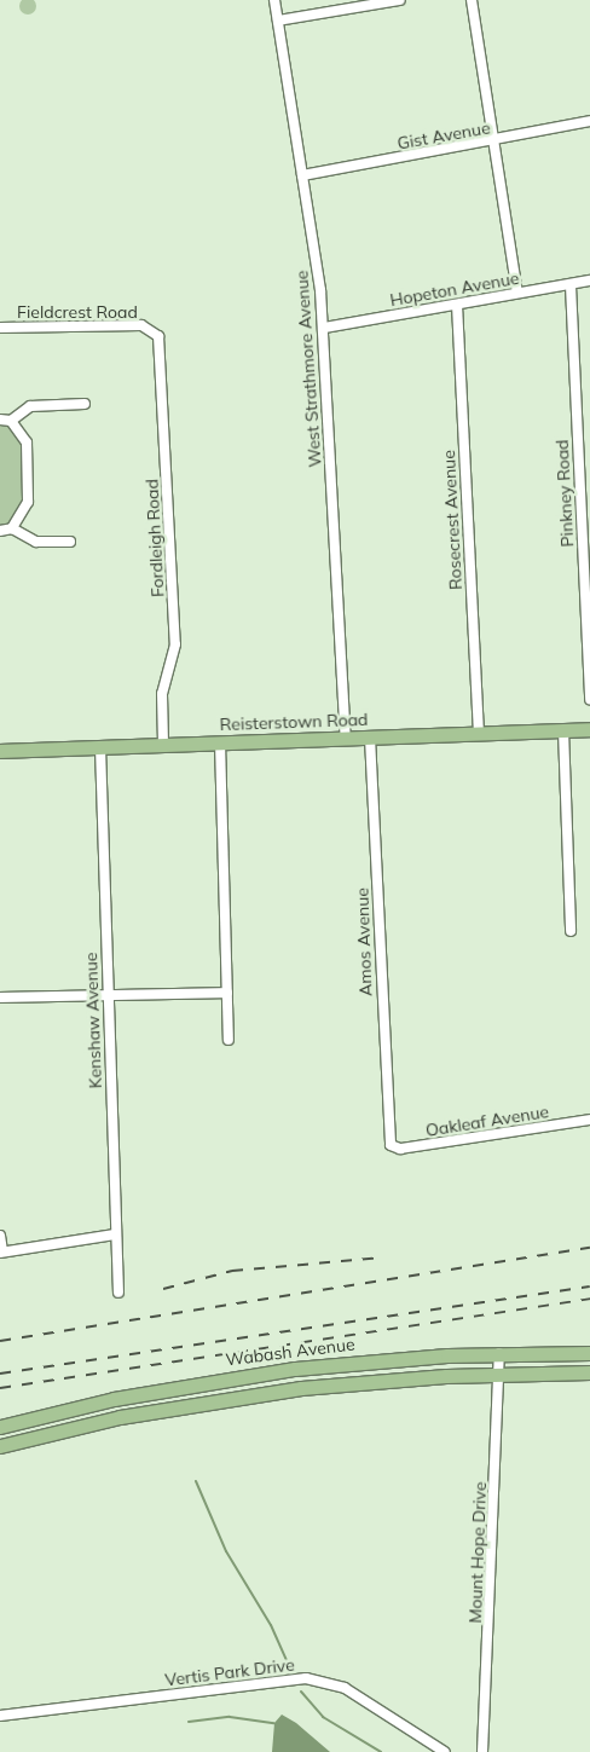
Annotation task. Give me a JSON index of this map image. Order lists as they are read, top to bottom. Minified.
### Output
{"streets":{"main road":["Reisterstown Road","Wabash Avenue"],"street":["Gist Avenue","Hopeton Avenue","Fieldcrest Road","West Strathmore Avenue","Pinkney Road","Rosecrest Avenue","Fordleigh Road","Amos Avenue","Kenshaw Avenue","Oakleaf Avenue","Mount Hope Drive","Vertis Park Drive"]},"crossings":[["Gist Avenue","West Strathmore Avenue"],["Hopeton Avenue","West Strathmore Avenue"],["Hopeton Avenue","Pinkney Road"],["Hopeton Avenue","Rosecrest Avenue"],["Fieldcrest Road","Fordleigh Road"],["West Strathmore Avenue","Reisterstown Road"],["Rosecrest Avenue","Reisterstown Road"],["Fordleigh Road","Reisterstown Road"],["Reisterstown Road","Amos Avenue"],["Reisterstown Road","Kenshaw Avenue"],["Amos Avenue","Oakleaf Avenue"],["Wabash Avenue","Mount Hope Drive"]]}
